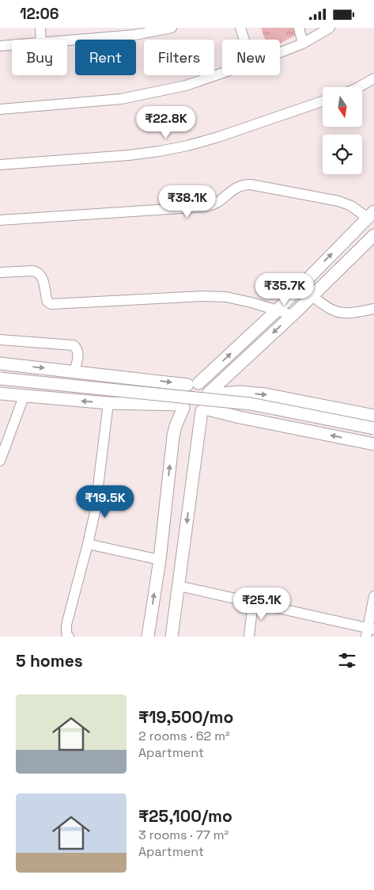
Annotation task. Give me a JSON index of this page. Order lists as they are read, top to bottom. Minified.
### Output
{"north":"bottom","page":{"status":"12:06","chip":["Buy","Rent","Filters","New"],"price":["₹22.8K","₹38.1K","₹35.7K","₹19.5K","₹25.1K"],"heading":"5 homes","list":[{"name":"₹19,500/mo","note":"2 rooms · 62 m² · Apartment"},{"name":"₹25,100/mo","note":"3 rooms · 77 m² · Apartment"}]}}
